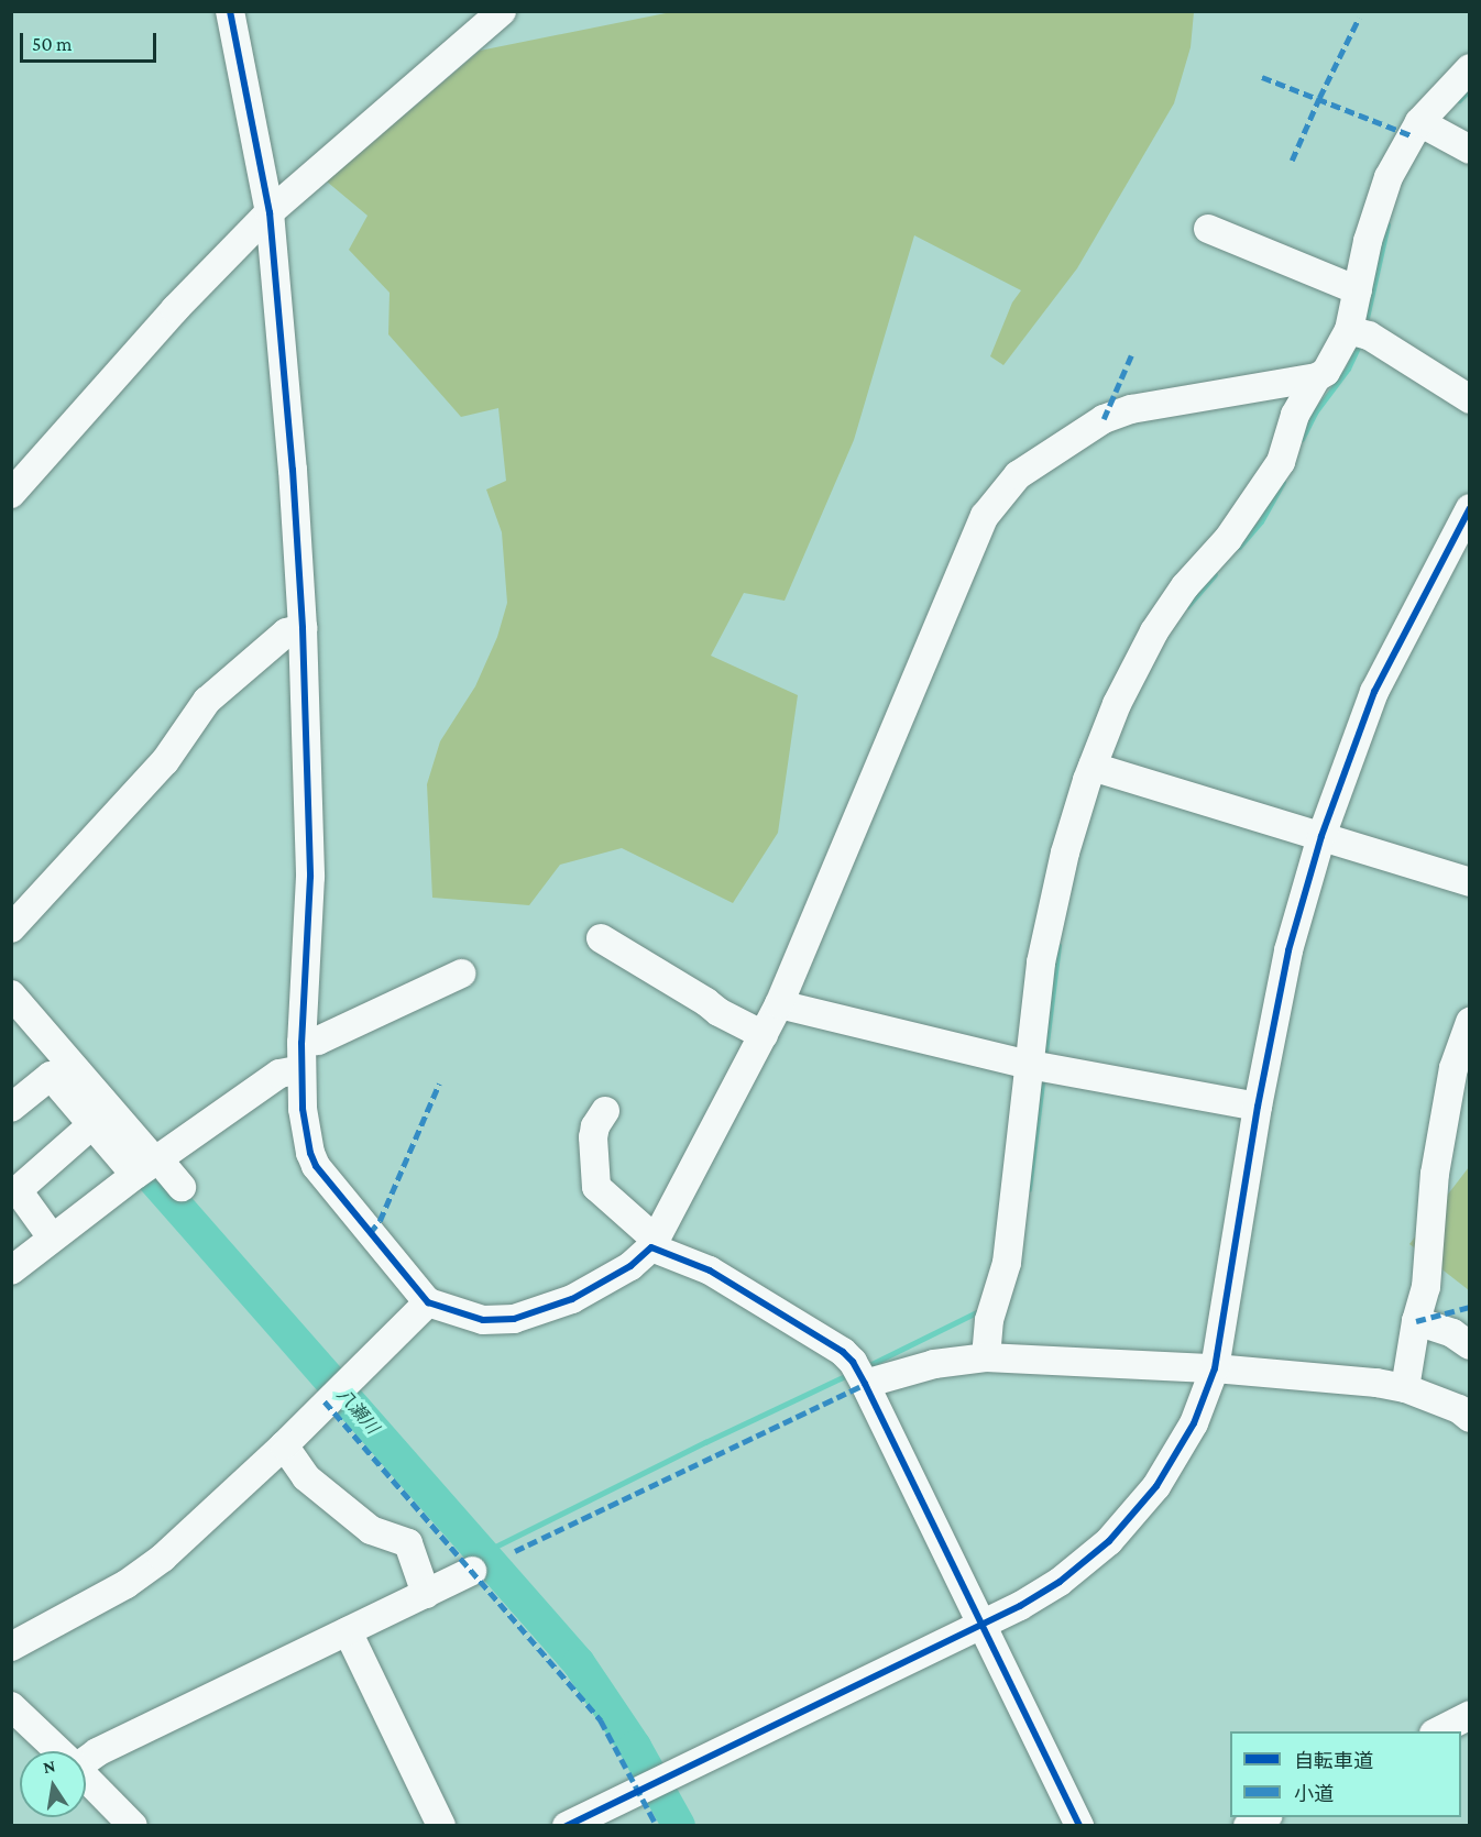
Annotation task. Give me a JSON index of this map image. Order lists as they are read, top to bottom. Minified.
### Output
{"water":["八瀬川"],"legend":["自転車道","小道"],"scale_bar":"50 m","north":"top"}
